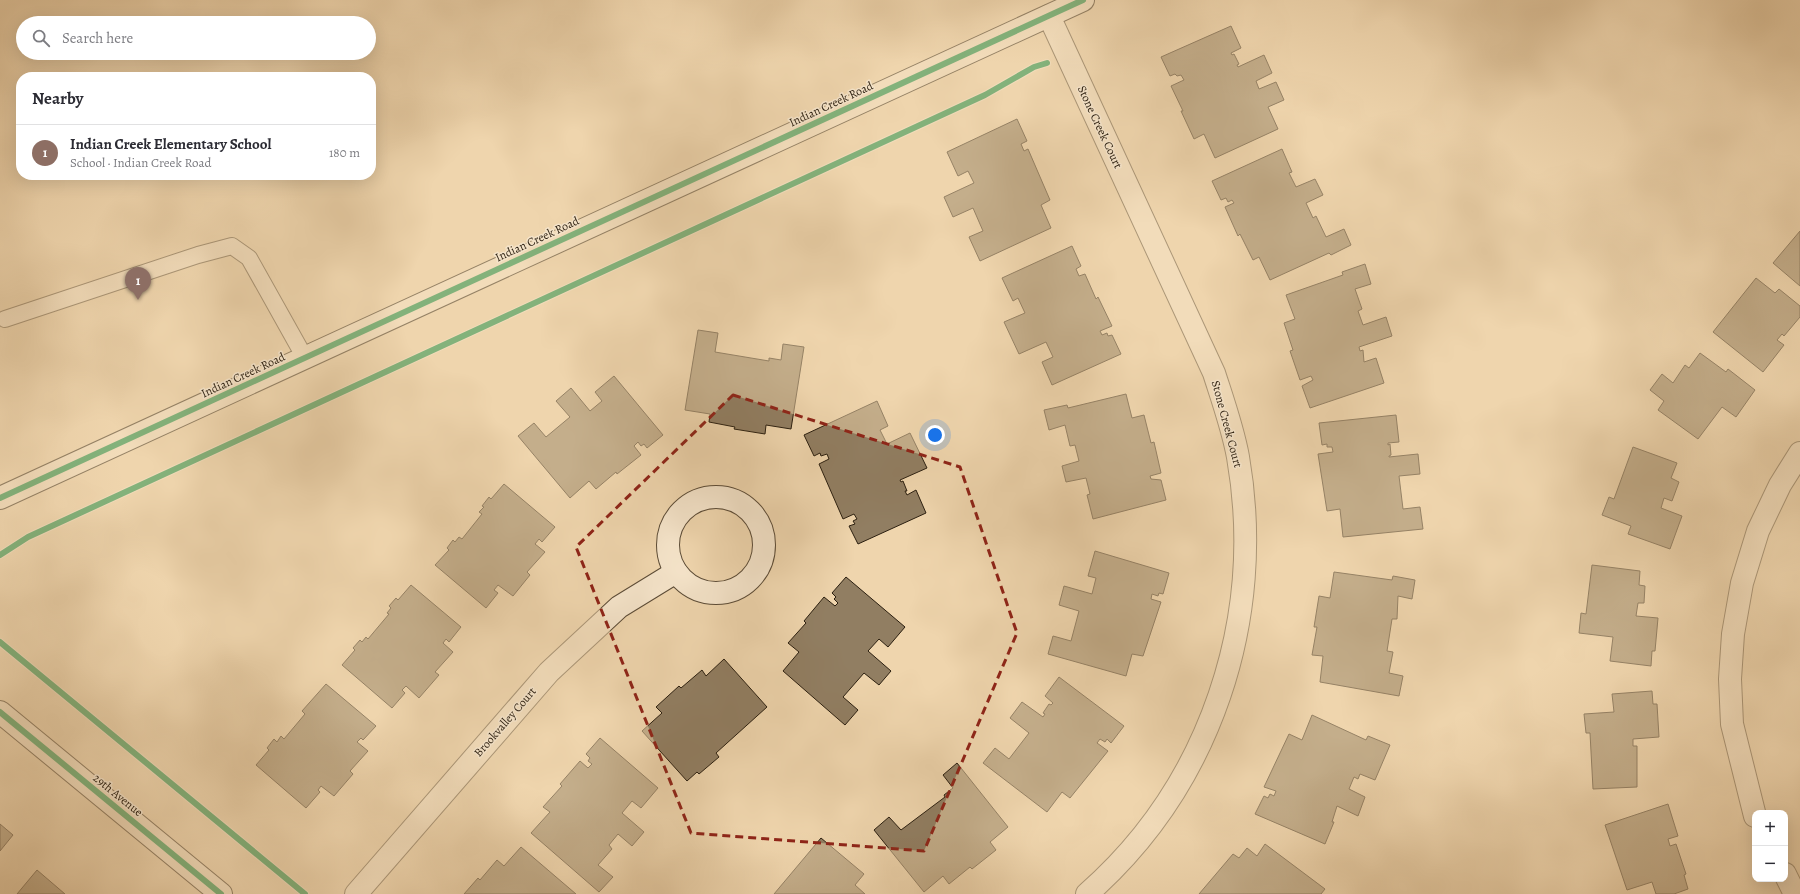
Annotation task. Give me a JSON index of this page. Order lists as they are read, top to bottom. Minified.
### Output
{"streets":{"street":["Indian Creek Road","Stone Creek Court","Brookvalley Court","29th Avenue"]},"crossings":[["Indian Creek Road","Stone Creek Court"]],"page":{"search":"Search here","heading":"Nearby","list":[{"mark":"1","name":"Indian Creek Elementary School","note":"School · Indian Creek Road","value":"180 m"}],"pins":"1","map_buttons":["+","−"]}}
